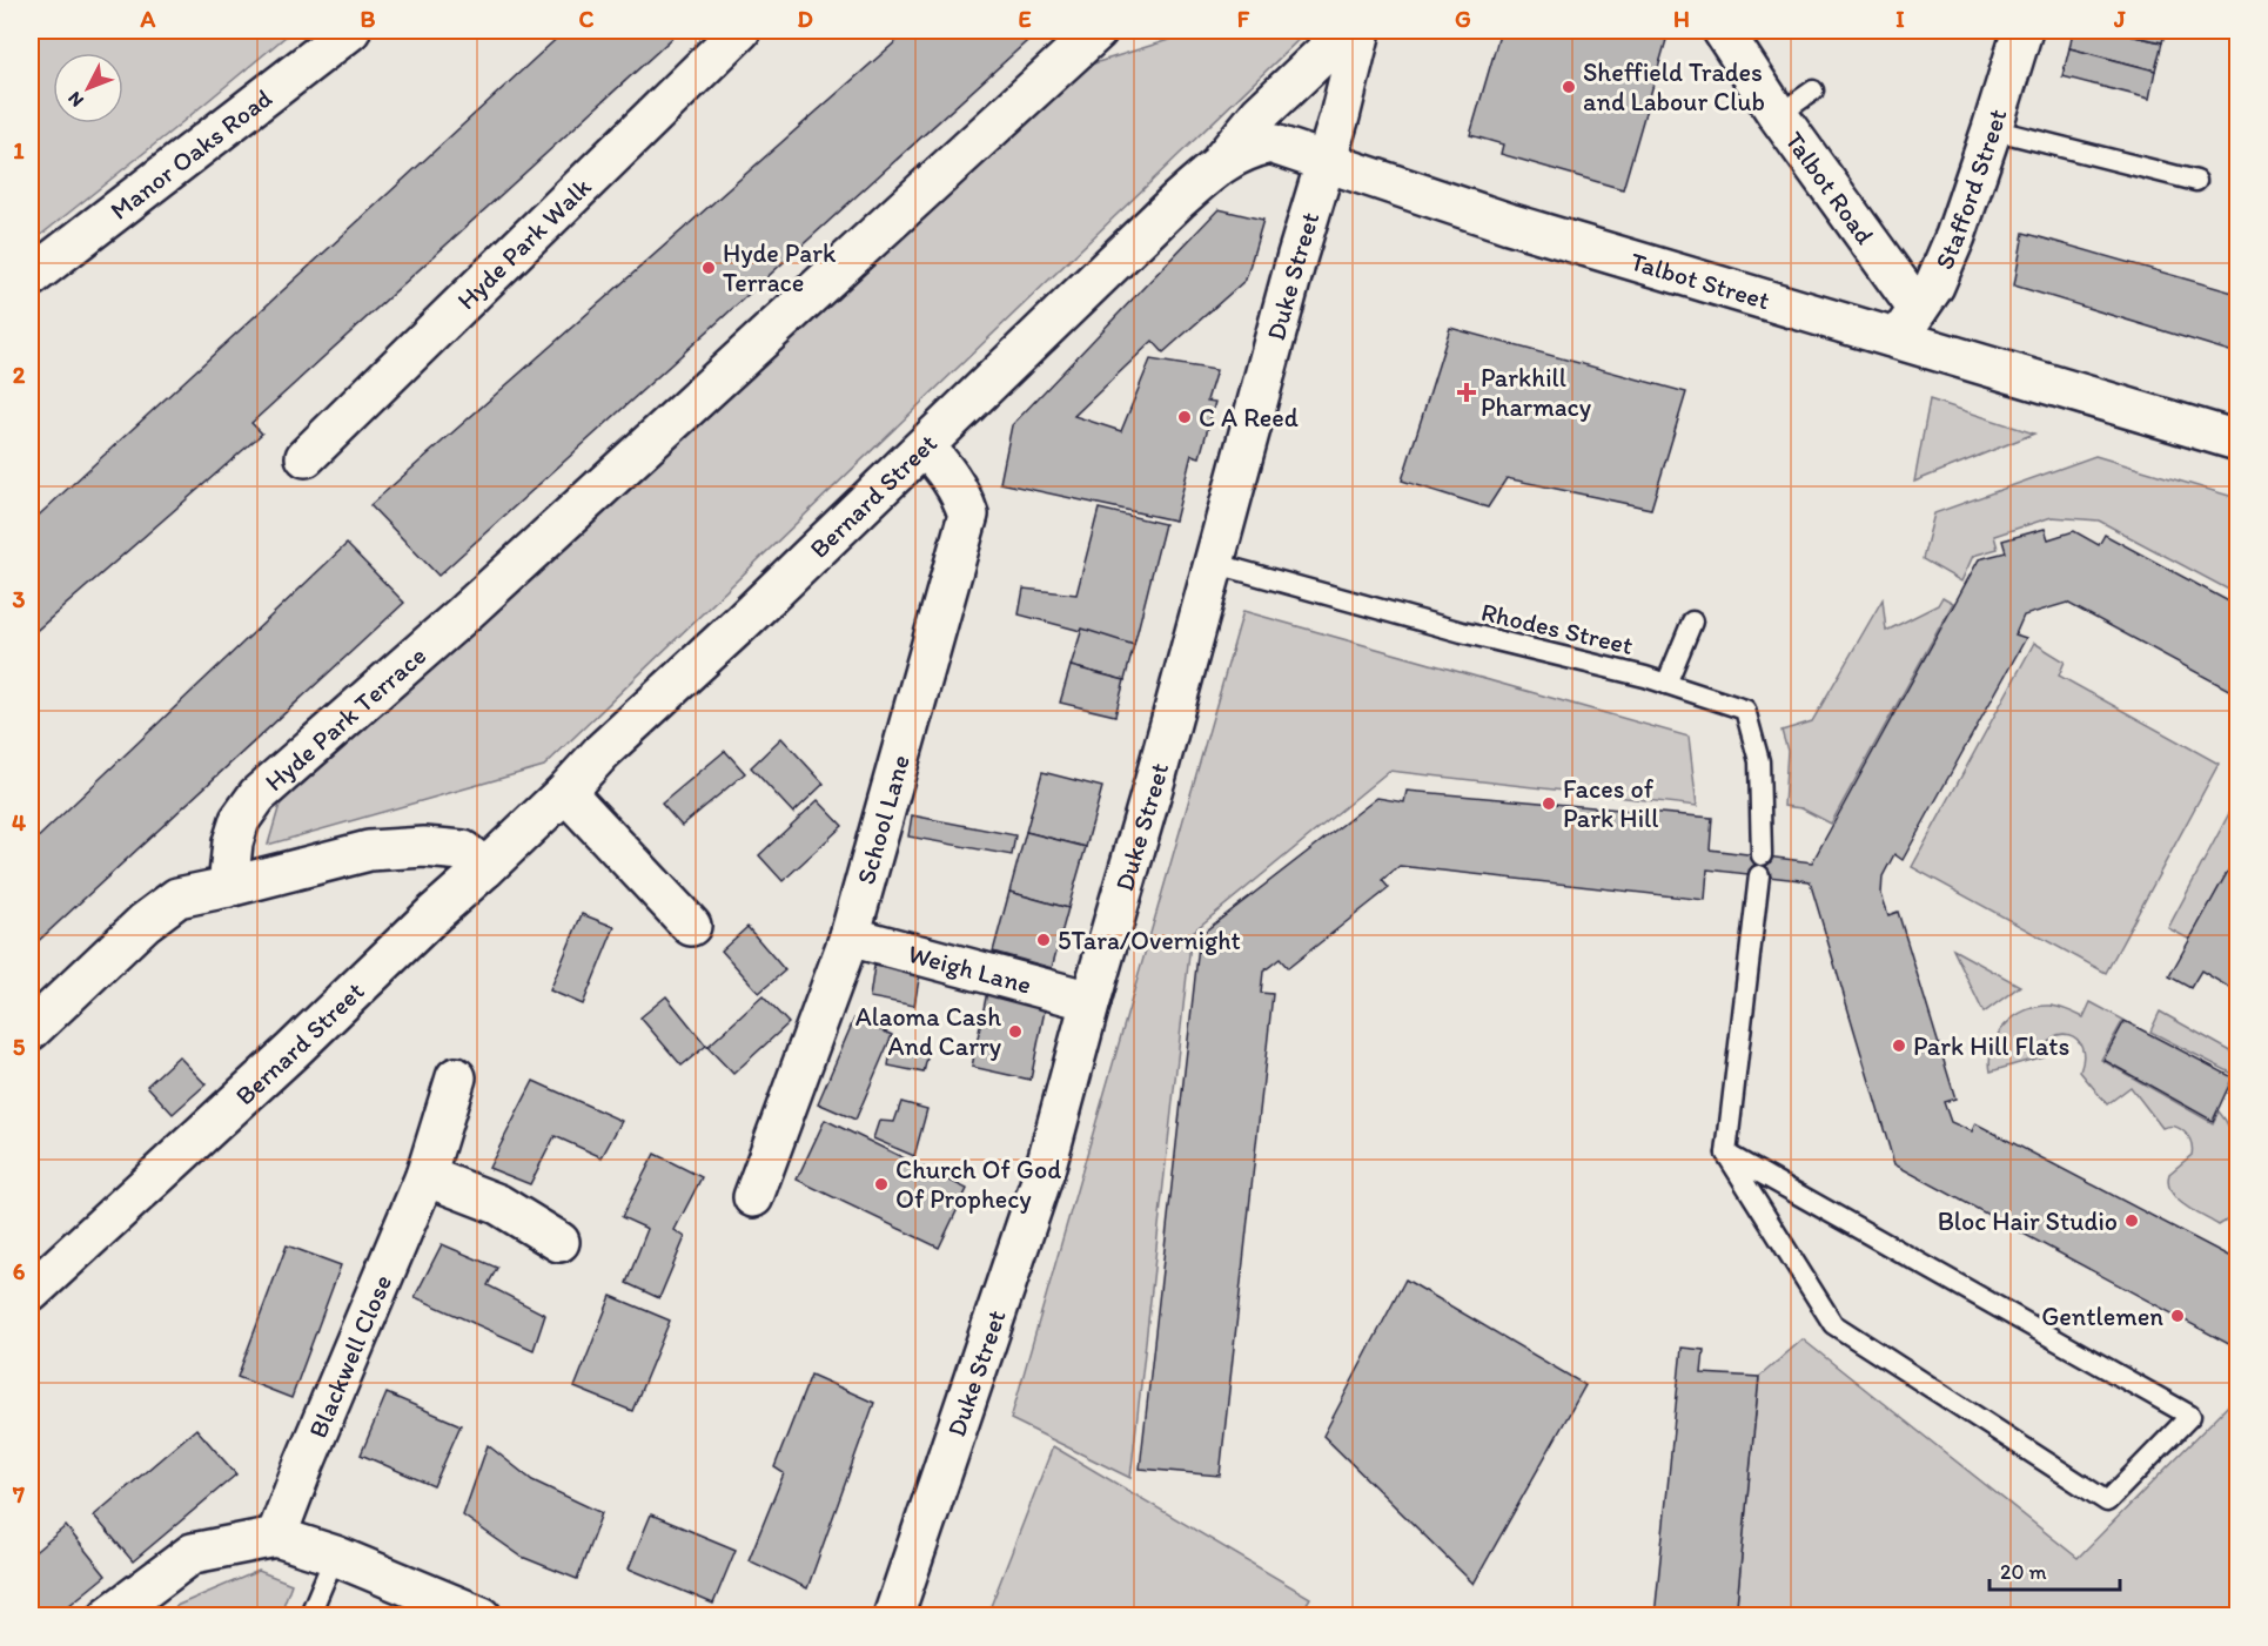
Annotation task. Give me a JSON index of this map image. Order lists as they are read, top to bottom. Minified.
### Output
{"streets":{"street":["Manor Oaks Road","Stafford Street","Talbot Road","Hyde Park Walk","Duke Street","Talbot Street","Bernard Street","Hyde Park Terrace","School Lane","Weigh Lane","Blackwell Close"],"lane":["Rhodes Street"]},"crossings":[["Stafford Street","Talbot Road"],["Stafford Street","Talbot Street"],["Talbot Road","Talbot Street"],["Duke Street","Talbot Street"],["Duke Street","Rhodes Street"],["Duke Street","Weigh Lane"],["Talbot Street","Bernard Street"],["Bernard Street","School Lane"],["School Lane","Weigh Lane"]],"places":{"other":["Sheffield Trades and Labour Club","Hyde Park Terrace","C A Reed","Faces of Park Hill","5Tara/Overnight","Alaoma Cash And Carry","Park Hill Flats","Church Of God Of Prophecy","Bloc Hair Studio","Gentlemen"],"health":["Parkhill Pharmacy"]},"scale_bar":"20 m","north":"bottom left","grid":{"columns":["A","B","C","D","E","F","G","H","I","J"],"rows":["1","2","3","4","5","6","7"]}}
